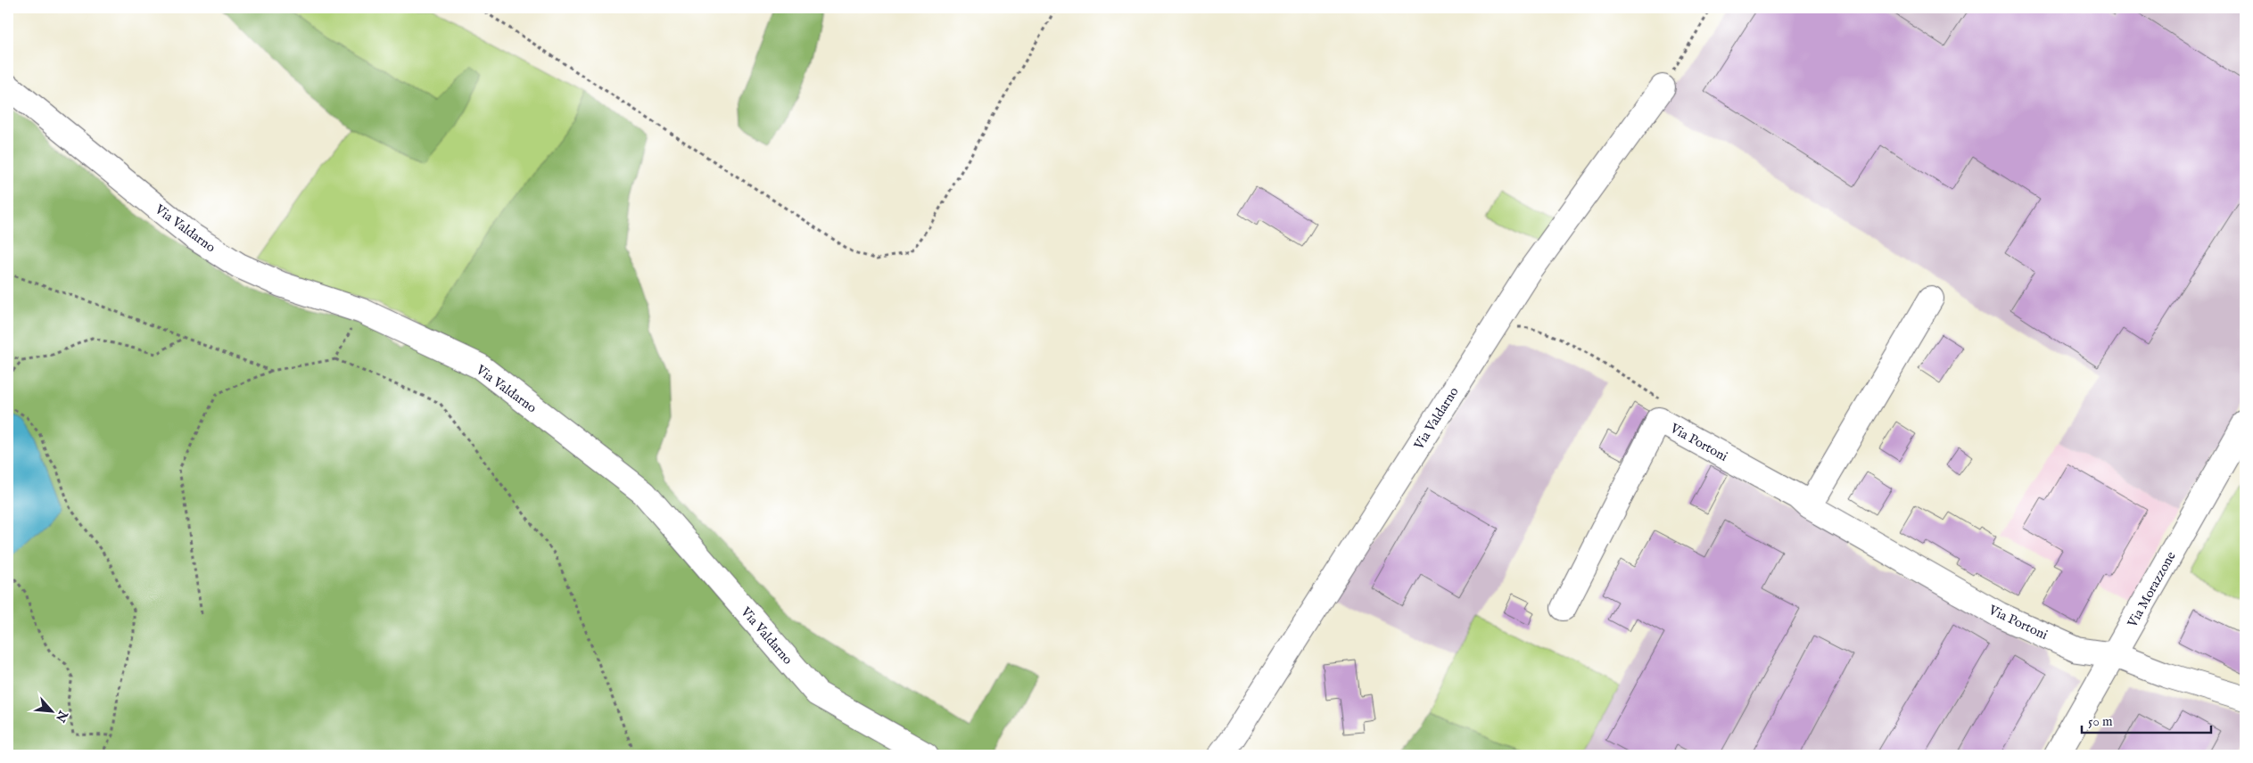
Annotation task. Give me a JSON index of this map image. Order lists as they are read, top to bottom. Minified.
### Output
{"streets":{"street":["Via Valdarno","Via Portoni","Via Morazzone"]},"crossings":[["Via Portoni","Via Morazzone"]],"scale_bar":"50 m","north":"bottom right"}
